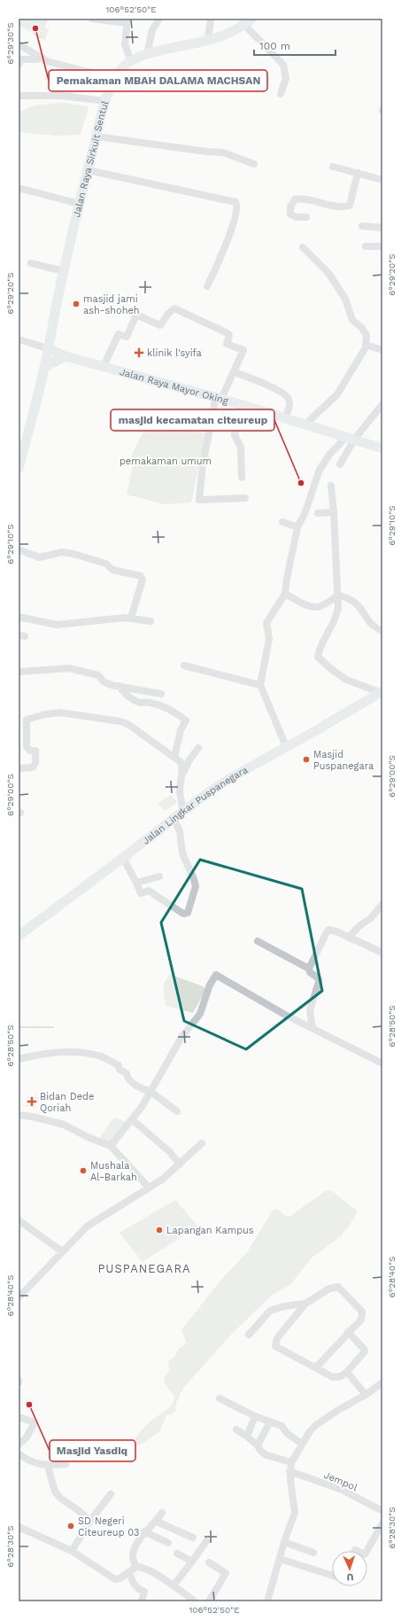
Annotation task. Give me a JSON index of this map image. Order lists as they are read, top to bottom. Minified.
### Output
{"streets":{"main road":["Jalan Raya Sirkuit Sentul","Jalan Raya Mayor Oking","Jalan Lingkar Puspanegara"],"street":["Jempol"]},"crossings":[["Jalan Raya Sirkuit Sentul","Jalan Raya Mayor Oking"]],"districts":["PUSPANEGARA"],"parks":["pemakaman umum"],"places":{"other":["Pemakaman MBAH DALAMA MACHSAN","masjid jami ash-shoheh","masjid kecamatan citeureup","Masjid Puspanegara","Mushala Al-Barkah","Lapangan Kampus","Masjid Yasdiq","SD Negeri Citeureup 03"],"health":["klinik l'syifa","Bidan Dede Qoriah"]},"scale_bar":"100 m","north":"bottom","coordinates":["106°52'50\"E","6°29'30\"S","6°29'20\"S","6°29'10\"S","6°29'00\"S","6°28'50\"S","6°28'40\"S","6°28'30\"S"]}
